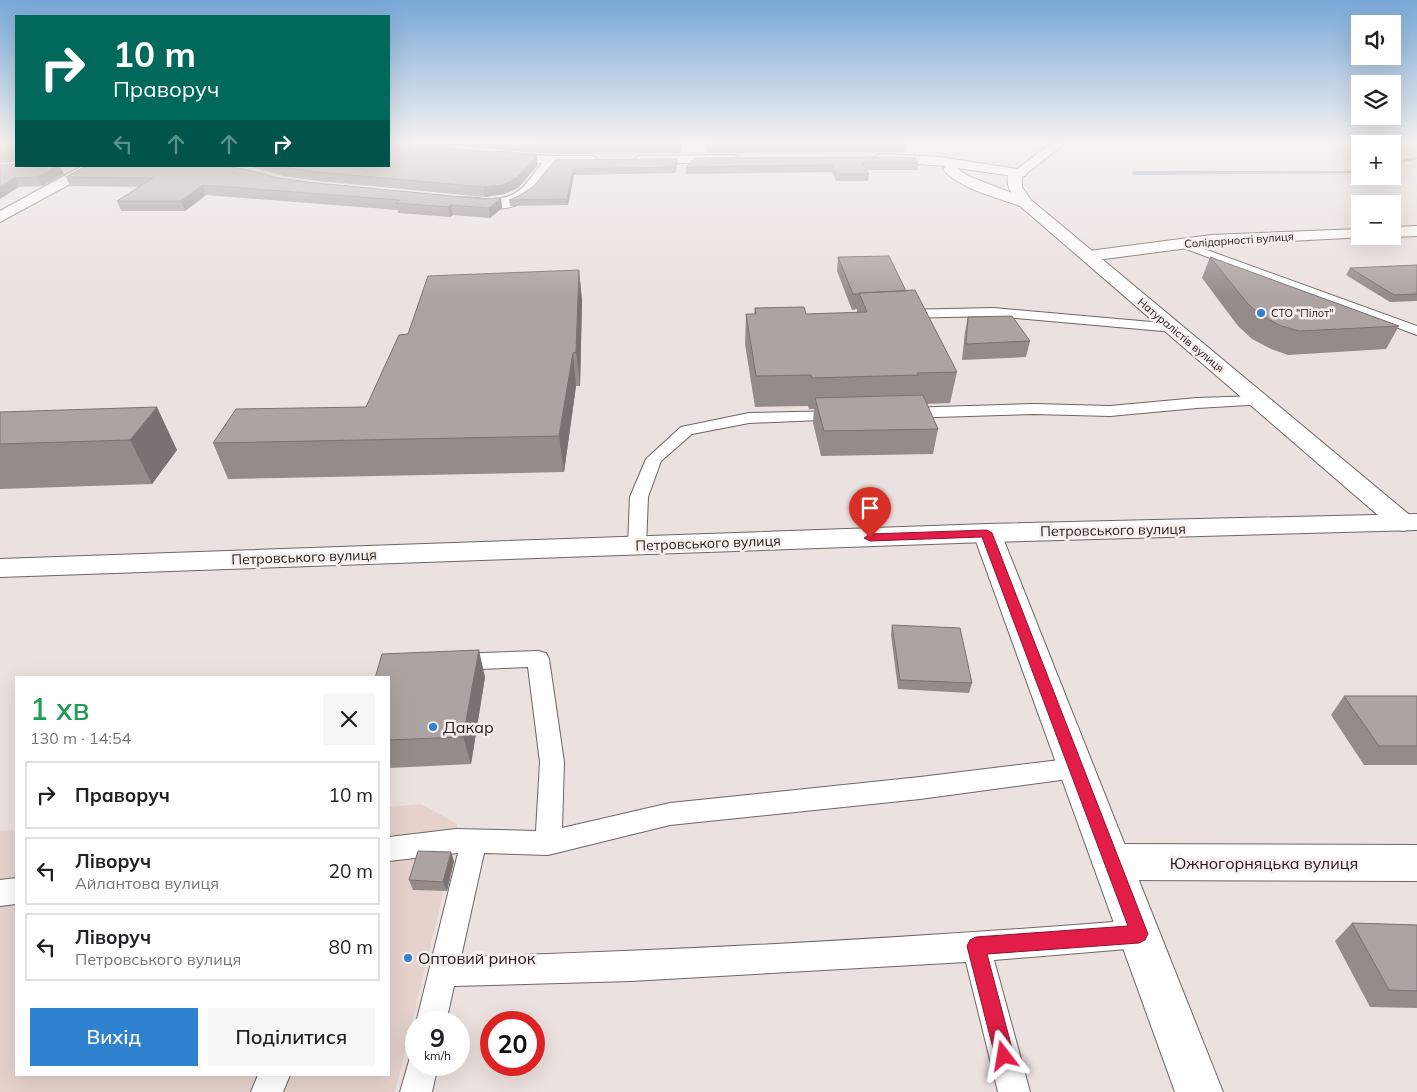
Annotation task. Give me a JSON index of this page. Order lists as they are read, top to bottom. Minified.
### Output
{"streets":{"street":["Солідарності вулиця","Натуралістів вулиця","Петровського вулиця","Южногорняцька вулиця"]},"crossings":[["Солідарності вулиця","Натуралістів вулиця"],["Натуралістів вулиця","Петровського вулиця"]],"places":["СТО \"Пілот\"","Дакар","Оптовий ринок"],"page":{"map_buttons":["+","−"],"turn":["10 m","Праворуч"],"heading":["1 хв","130 m · 14:54"],"list":[{"name":"Праворуч","value":"10 m"},{"name":"Ліворуч","note":"Айлантова вулиця","value":"20 m"},{"name":"Ліворуч","note":"Петровського вулиця","value":"80 m"}],"buttons":["Вихід","Поділитися"],"speed":"9 km/h","limit":"20"}}
